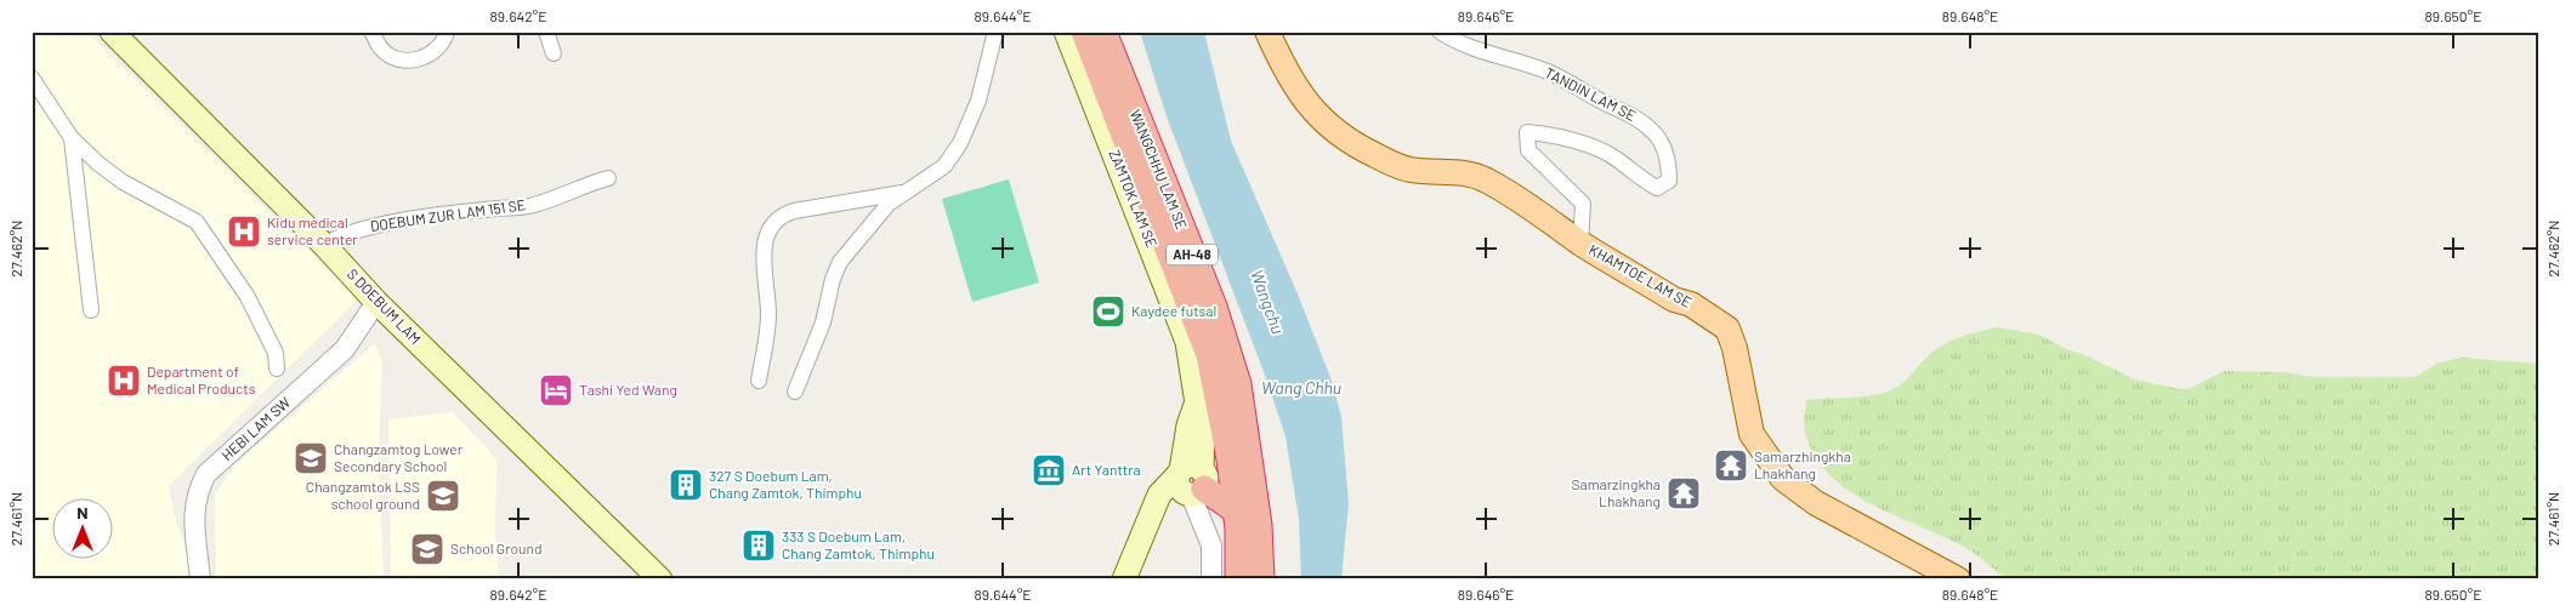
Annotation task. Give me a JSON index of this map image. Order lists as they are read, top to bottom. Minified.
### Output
{"streets":{"highway":["WANGCHHU LAM SE","AH-48"],"main road":["ZAMTOK LAM SE","KHAMTOE LAM SE","S DOEBUM LAM"],"street":["TANDIN LAM SE","DOEBUM ZUR LAM 151 SE","HEBI LAM SW"]},"crossings":[["TANDIN LAM SE","KHAMTOE LAM SE"],["WANGCHHU LAM SE","AH-48"],["DOEBUM ZUR LAM 151 SE","S DOEBUM LAM"],["S DOEBUM LAM","HEBI LAM SW"]],"water":["Wangchu","Wang Chhu"],"places":{"hospital":["Kidu medical service center","Department of Medical Products"],"sports":["Kaydee futsal"],"hotel":["Tashi Yed Wang"],"school or university":["Changzamtog Lower Secondary School","Changzamtok LSS school ground","School Ground"],"temple":["Samarzhingkha Lhakhang","Samarzingkha Lhakhang"],"museum":["Art Yanttra"],"building":["327 S Doebum Lam, Chang Zamtok, Thimphu","333 S Doebum Lam, Chang Zamtok, Thimphu"]},"north":"top","coordinates":["89.642°E","89.644°E","89.646°E","89.648°E","89.650°E","27.462°N","27.461°N"]}
